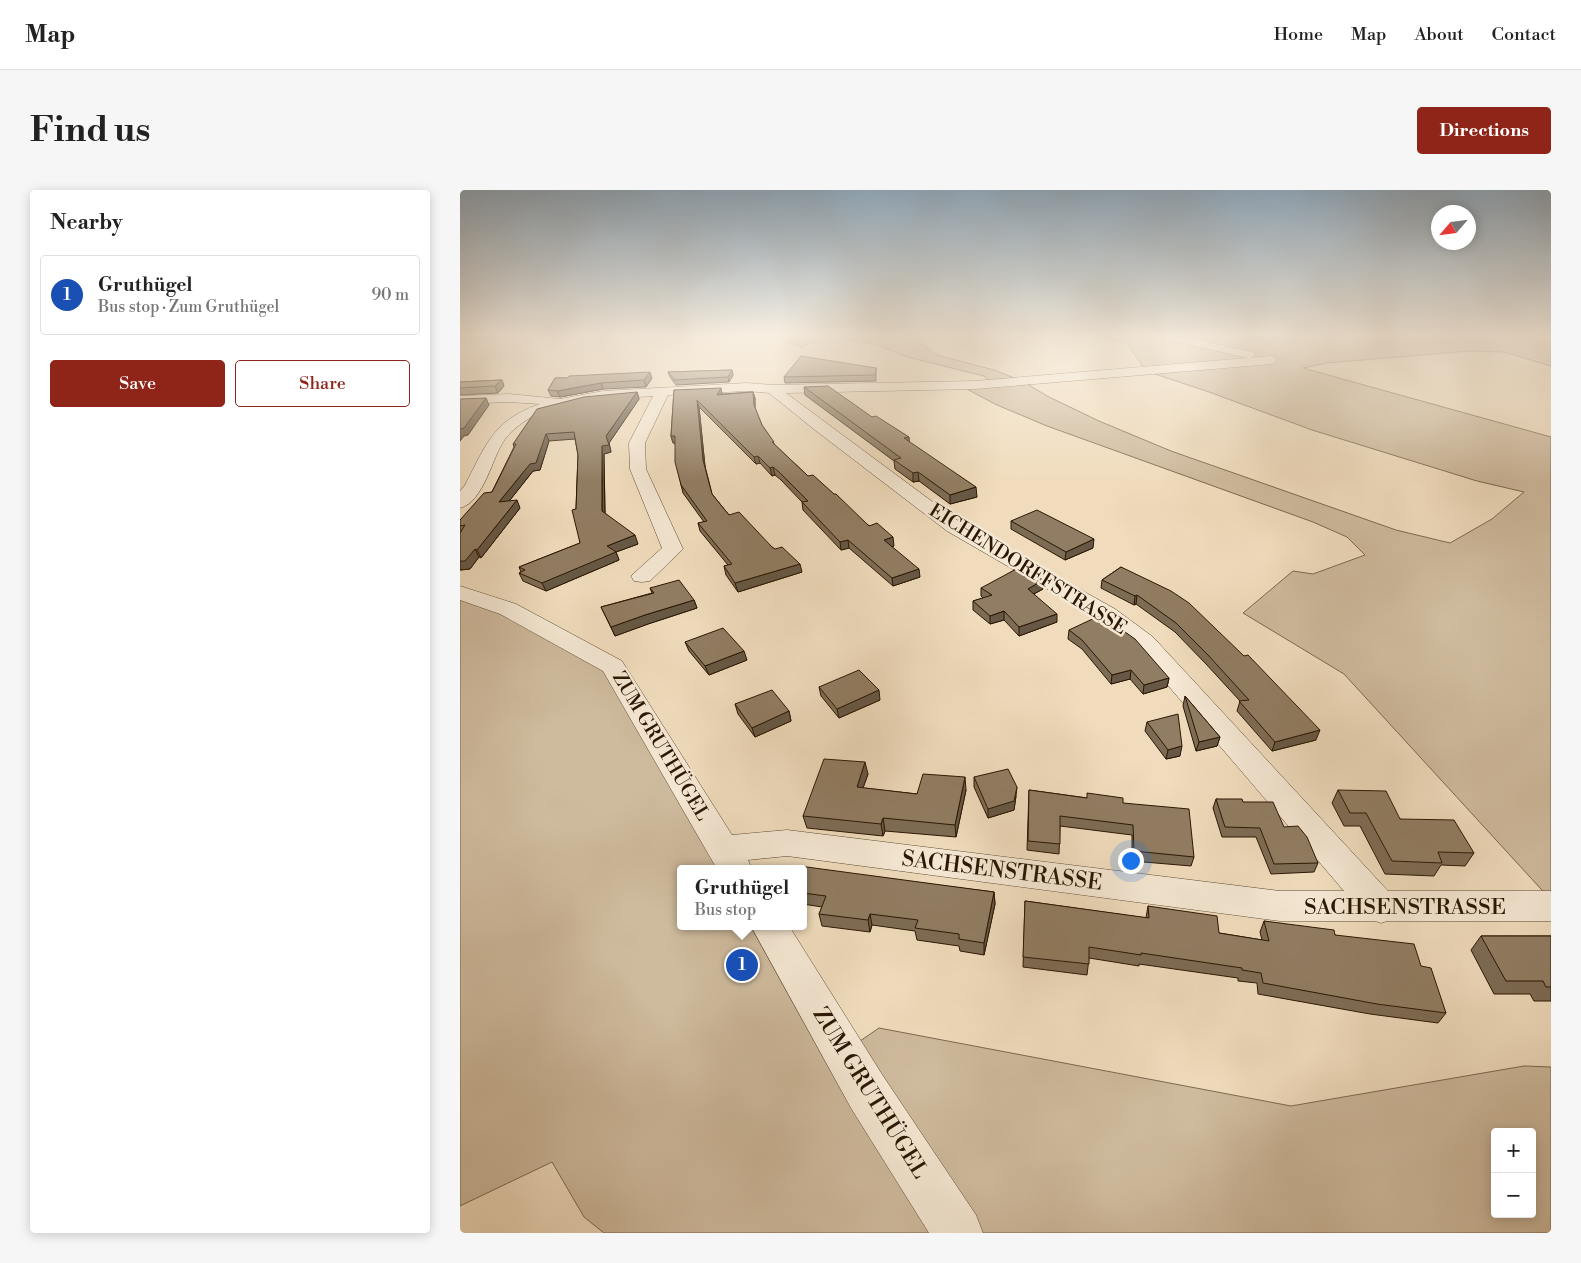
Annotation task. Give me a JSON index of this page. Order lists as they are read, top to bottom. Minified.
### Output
{"streets":{"street":["EICHENDORFFSTRASSE","ZUM GRUTHÜGEL","SACHSENSTRASSE"]},"crossings":[["EICHENDORFFSTRASSE","SACHSENSTRASSE"],["ZUM GRUTHÜGEL","SACHSENSTRASSE"]],"north":"bottom left","page":{"header":"Map","nav":["Home","Map","About","Contact"],"buttons":["Directions",["Save","Share"]],"title":"Find us","heading":"Nearby","list":[{"mark":"1","name":"Gruthügel","note":"Bus stop · Zum Gruthügel","value":"90 m"}],"popup":["Gruthügel","Bus stop"],"pins":"1","map_buttons":["+","−"]}}
